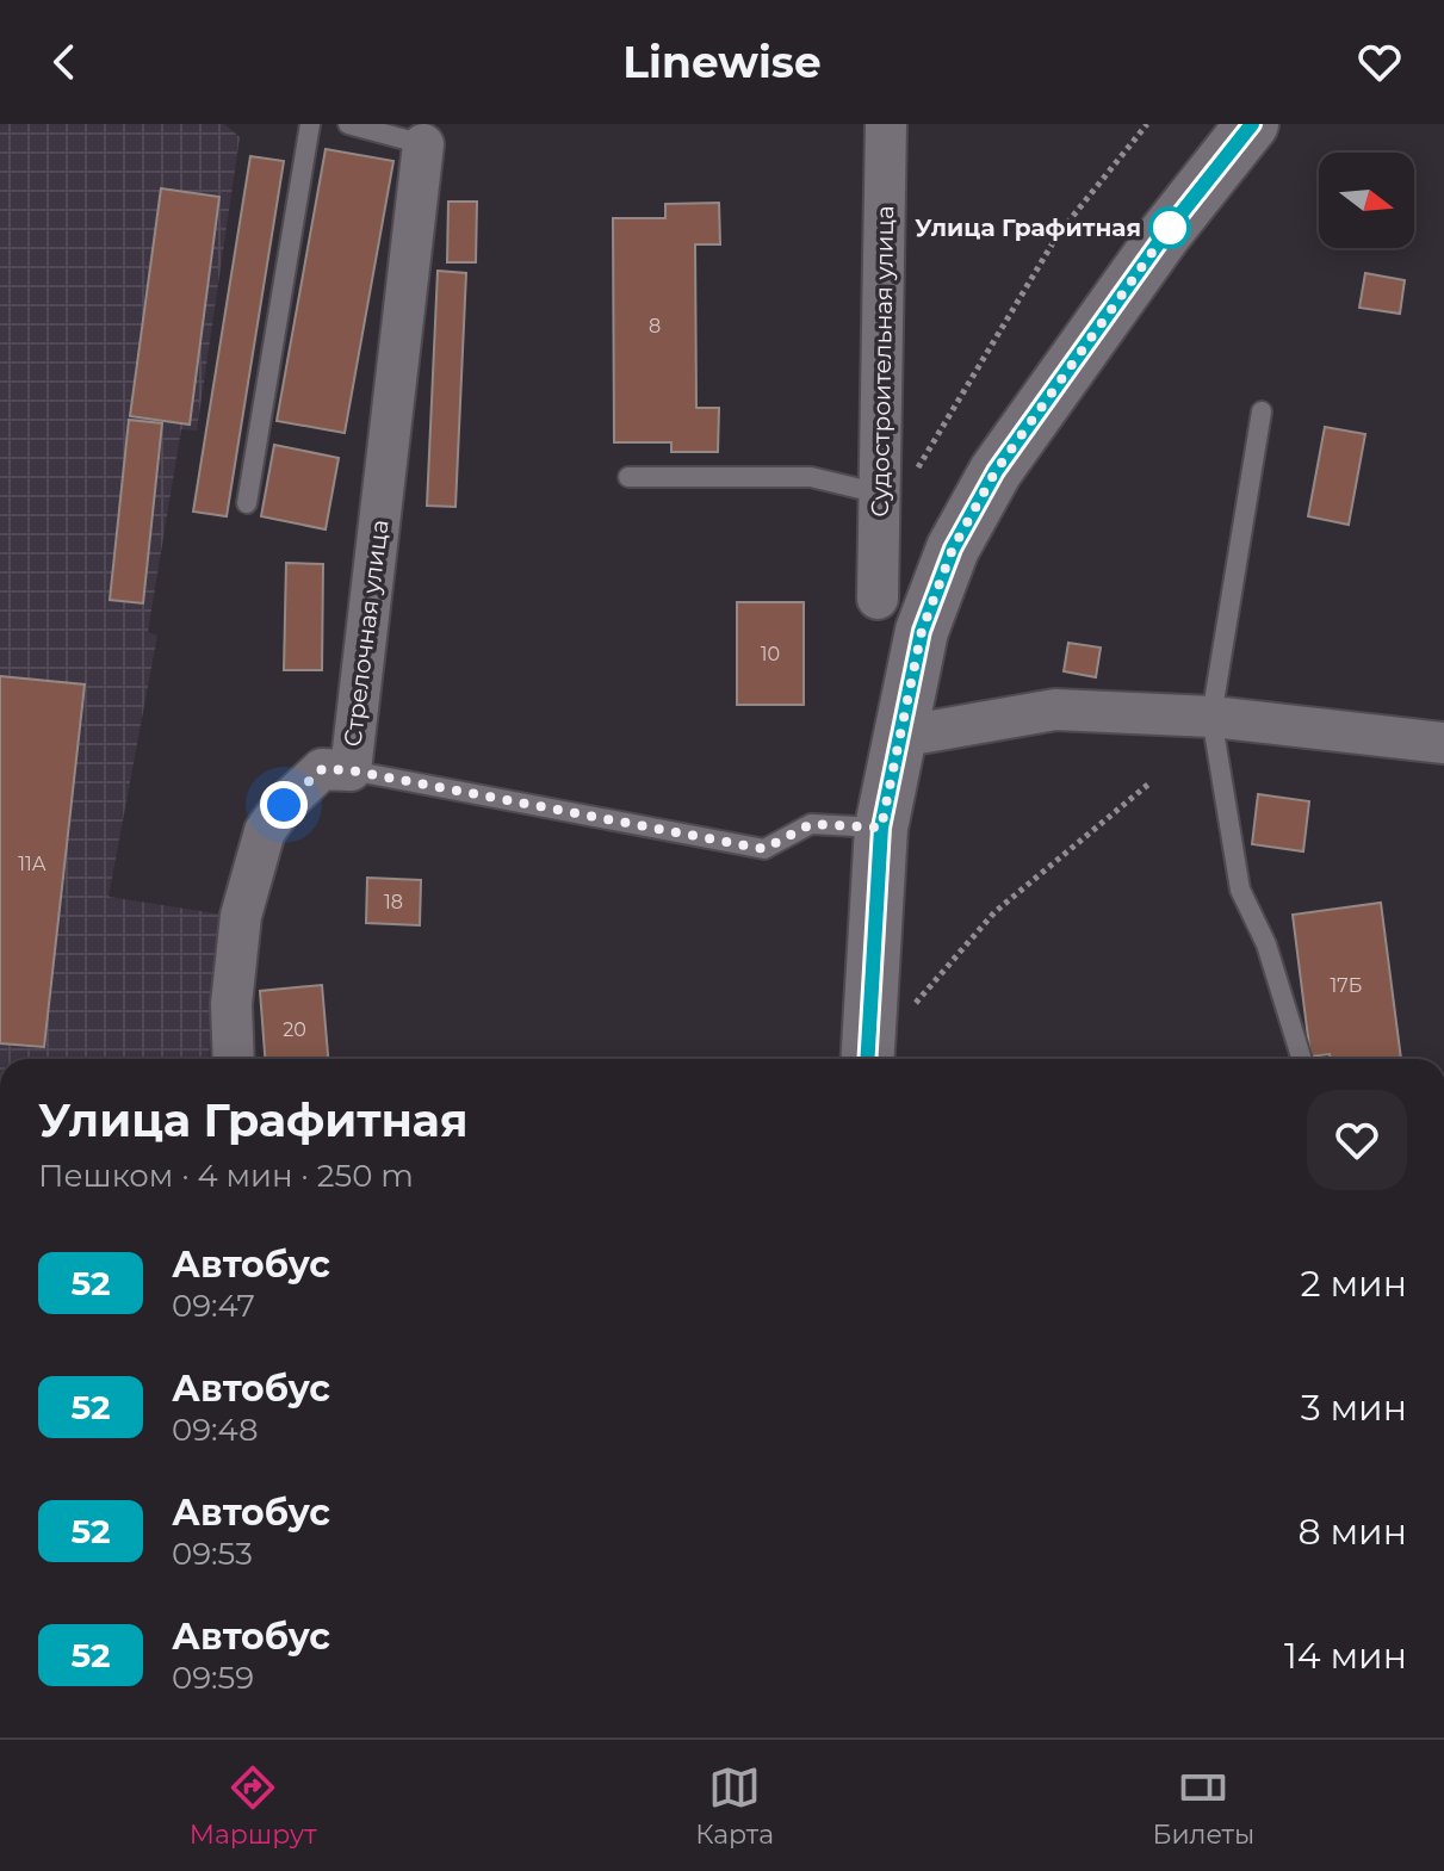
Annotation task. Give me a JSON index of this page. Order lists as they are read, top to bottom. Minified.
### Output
{"streets":{"street":["Судостроительная улица","Стрелочная улица"]},"places":["Улица Графитная"],"lines":["bus line 52"],"house_numbers":["8","10","11А","18","17Б","20"],"north":"right","page":{"header":"Linewise","heading":["Улица Графитная","Пешком · 4 мин · 250 m"],"list":[{"mark":"52","name":"Автобус","note":"09:47","value":"2 мин"},{"mark":"52","name":"Автобус","note":"09:48","value":"3 мин"},{"mark":"52","name":"Автобус","note":"09:53","value":"8 мин"},{"mark":"52","name":"Автобус","note":"09:59","value":"14 мин"}],"tabs":["Маршрут","Карта","Билеты"]}}
